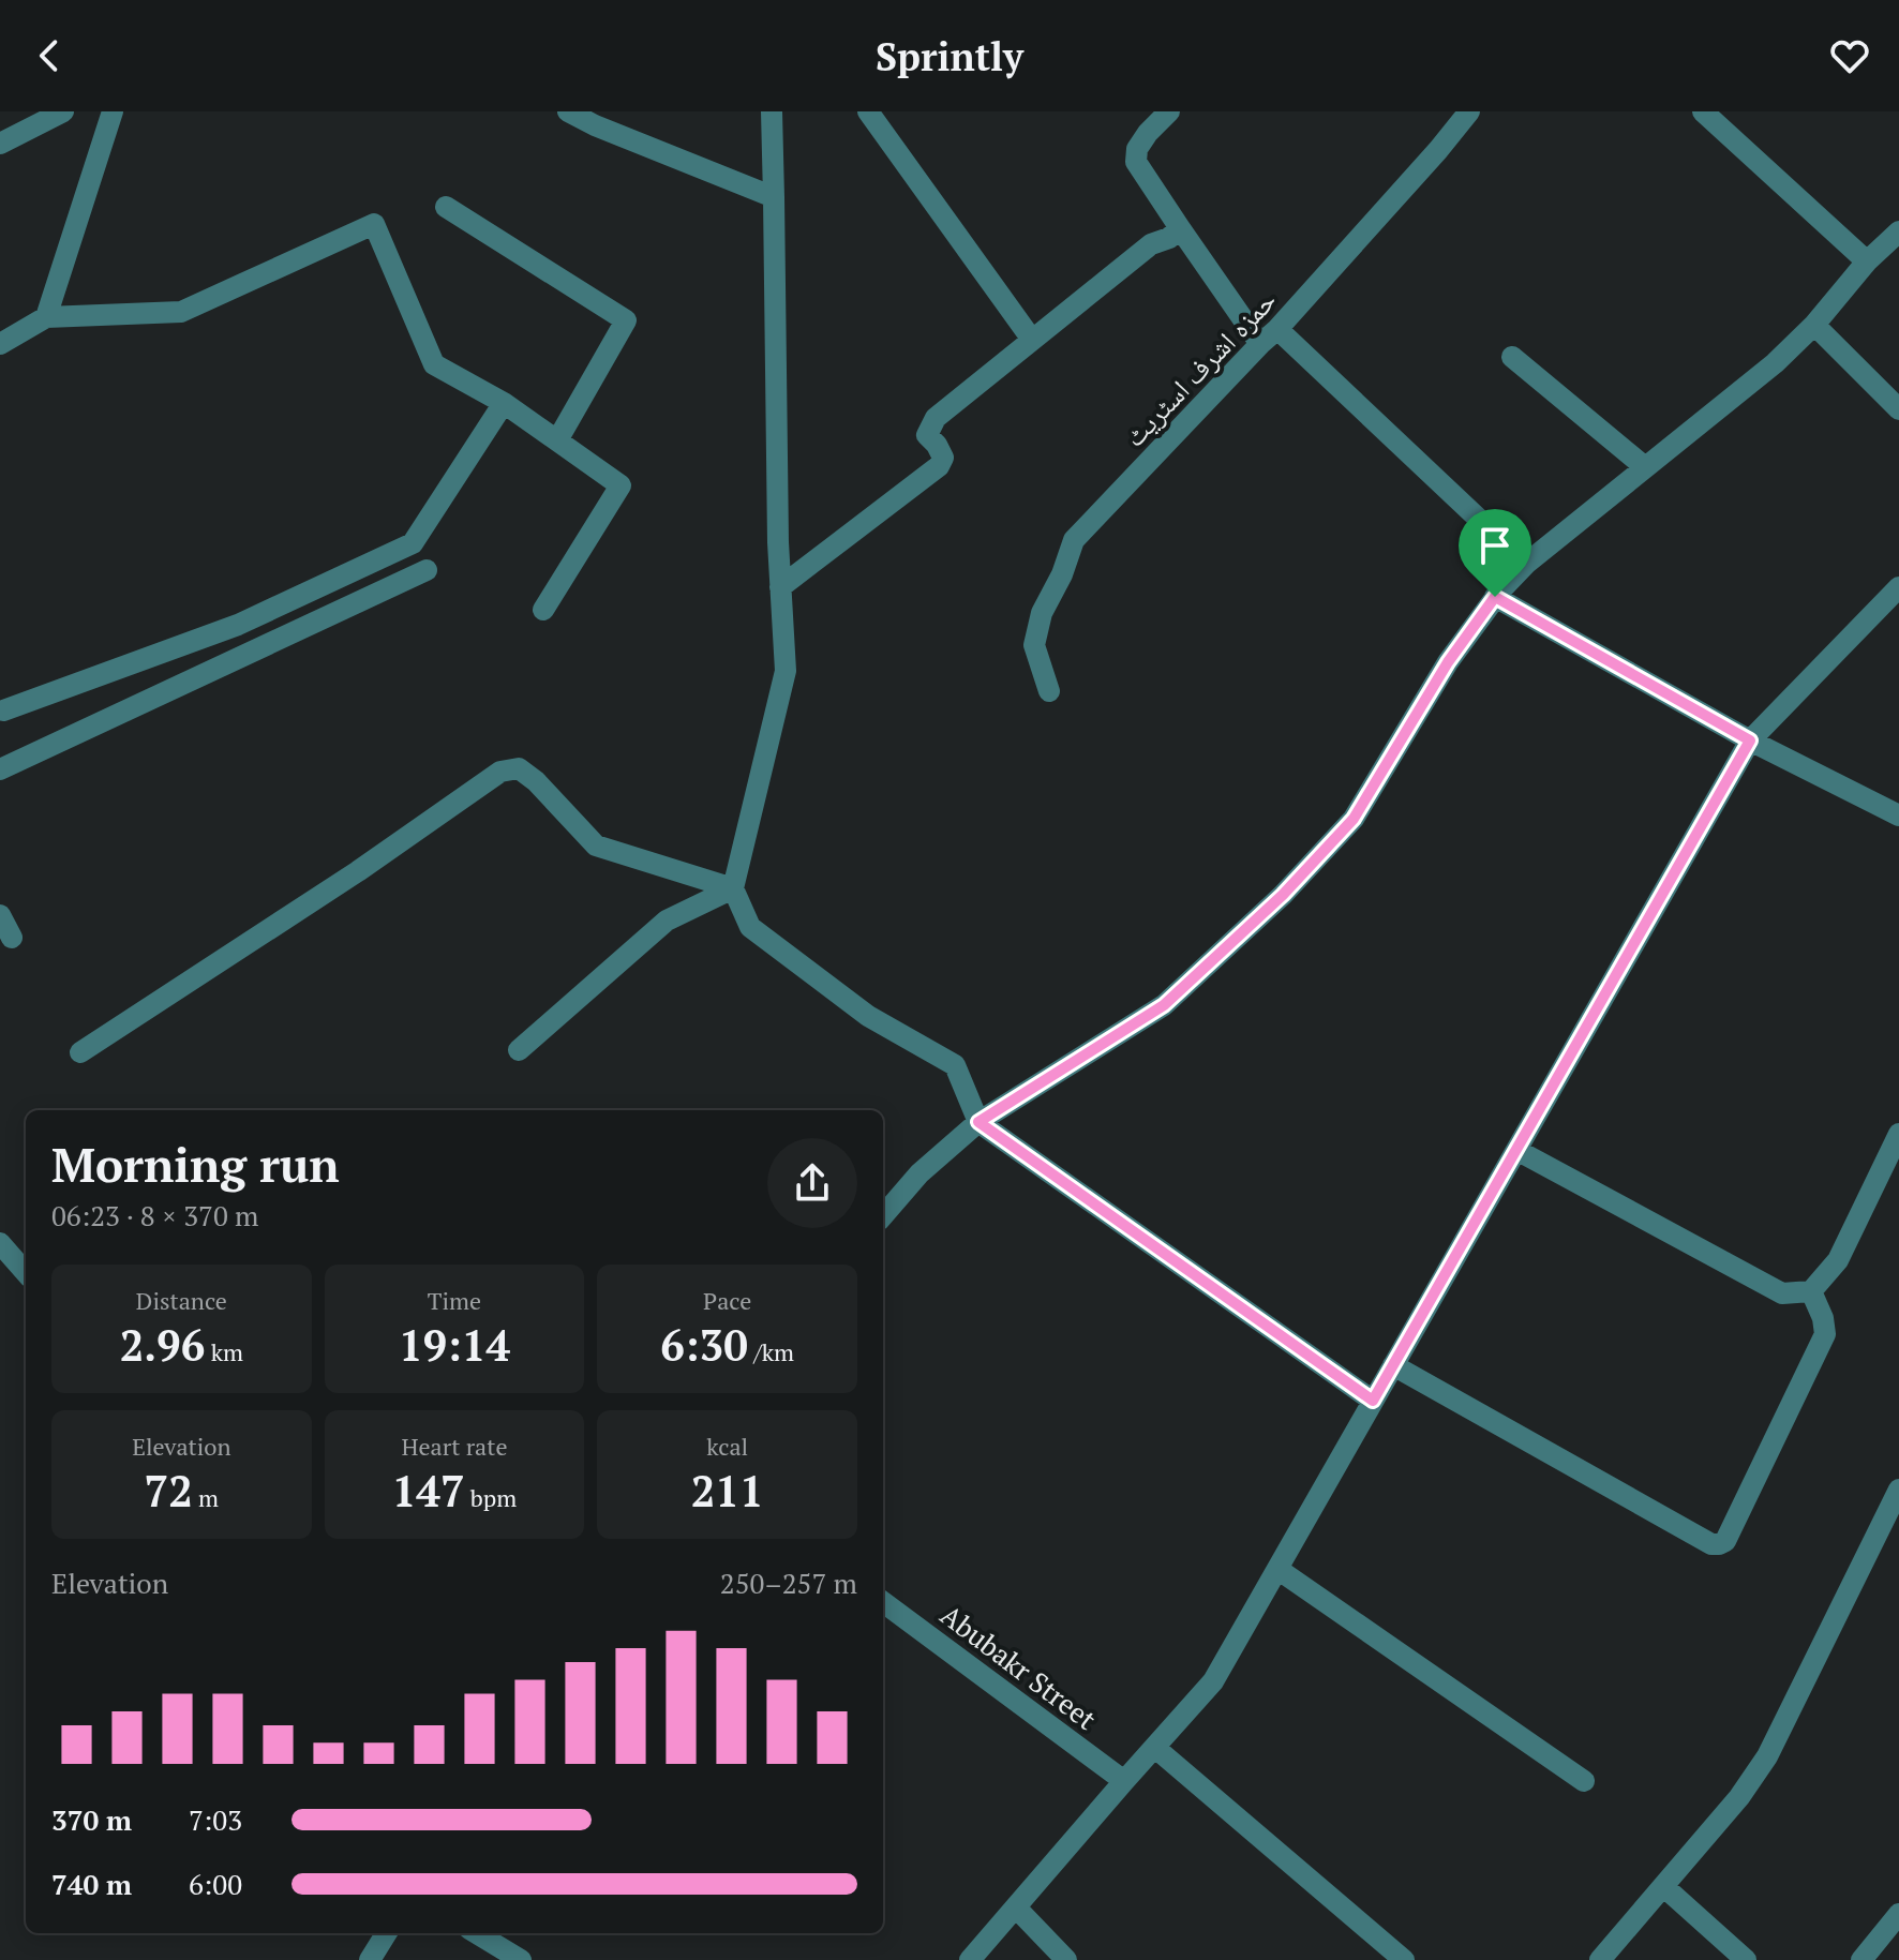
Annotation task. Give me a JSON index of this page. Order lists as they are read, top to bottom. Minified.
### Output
{"streets":{"street":["حمزہ اشرف اسٹریٹ","Abubakr Street"]},"page":{"header":"Sprintly","heading":["Morning run","06:23 · 8 × 370 m"],"stats":[["Distance","2.96 km"],["Time","19:14"],["Pace","6:30 /km"],["Elevation","72 m"],["Heart rate","147 bpm"],["kcal","211"]],"chart":["Elevation","250–257 m"],"list":[{"name":"370 m","note":"7:03"},{"name":"740 m","note":"6:00"}]}}
